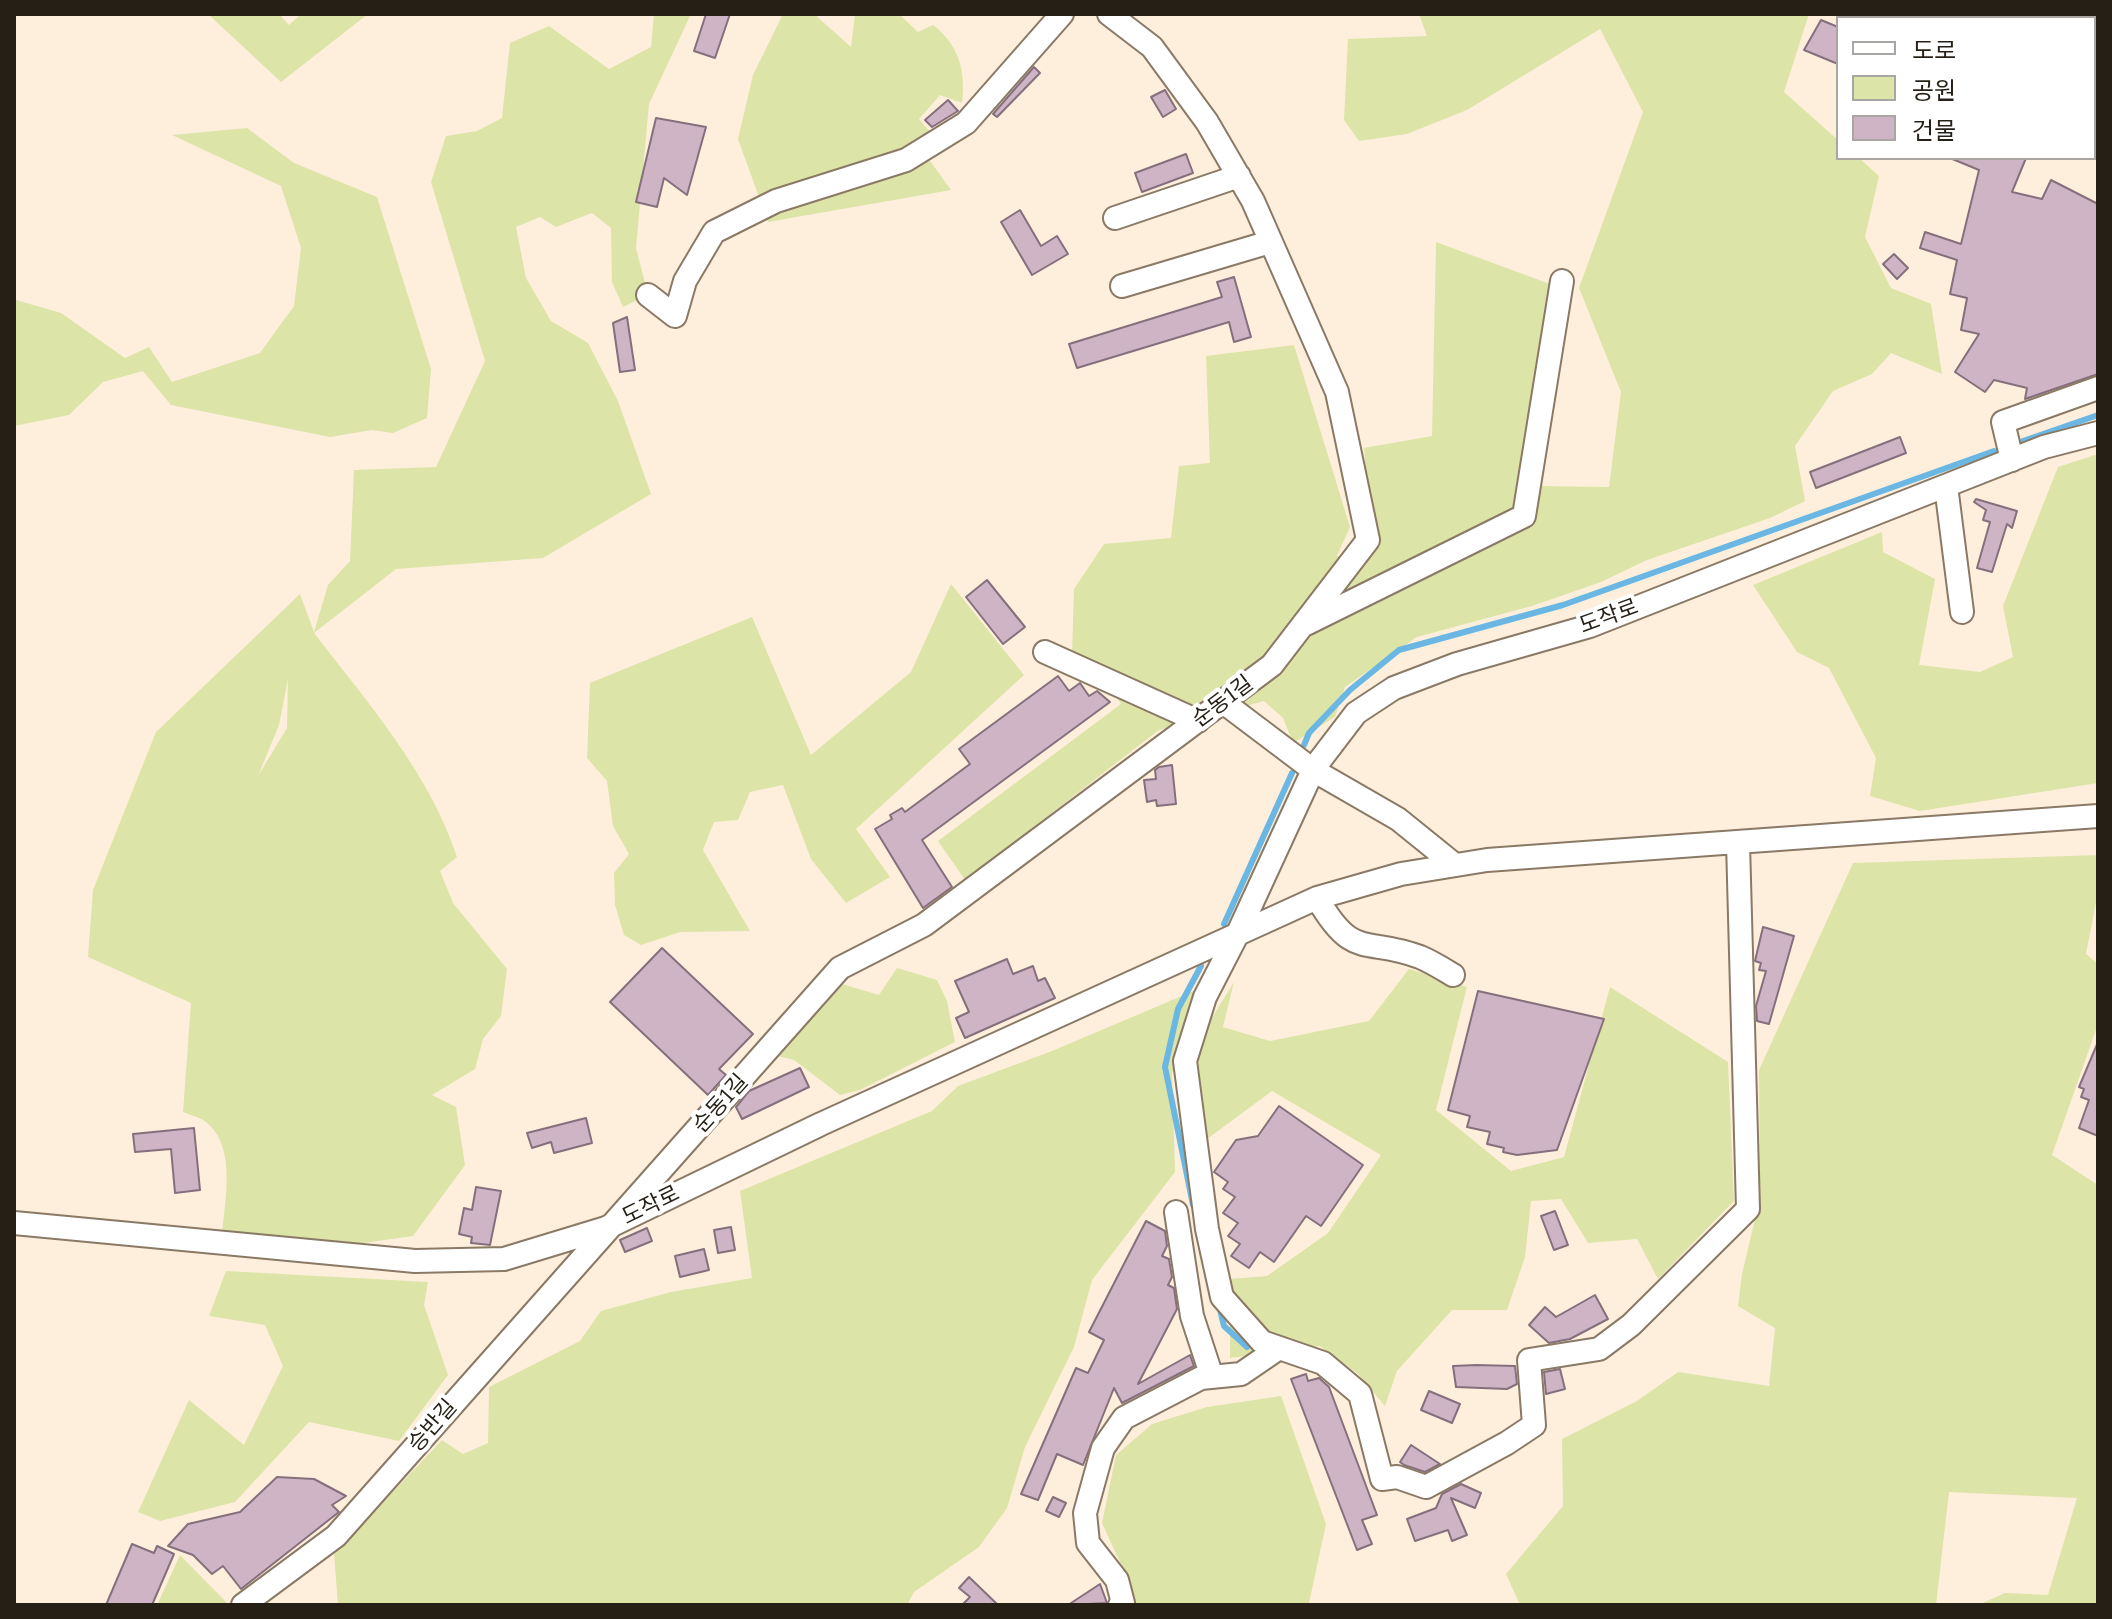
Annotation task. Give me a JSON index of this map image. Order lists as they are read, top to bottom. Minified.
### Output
{"streets":{"street":["도작로","순동1길","승반길"]},"crossings":[["도작로","순동1길"],["도작로","승반길"],["순동1길","승반길"]],"legend":["도로","공원","건물"]}
